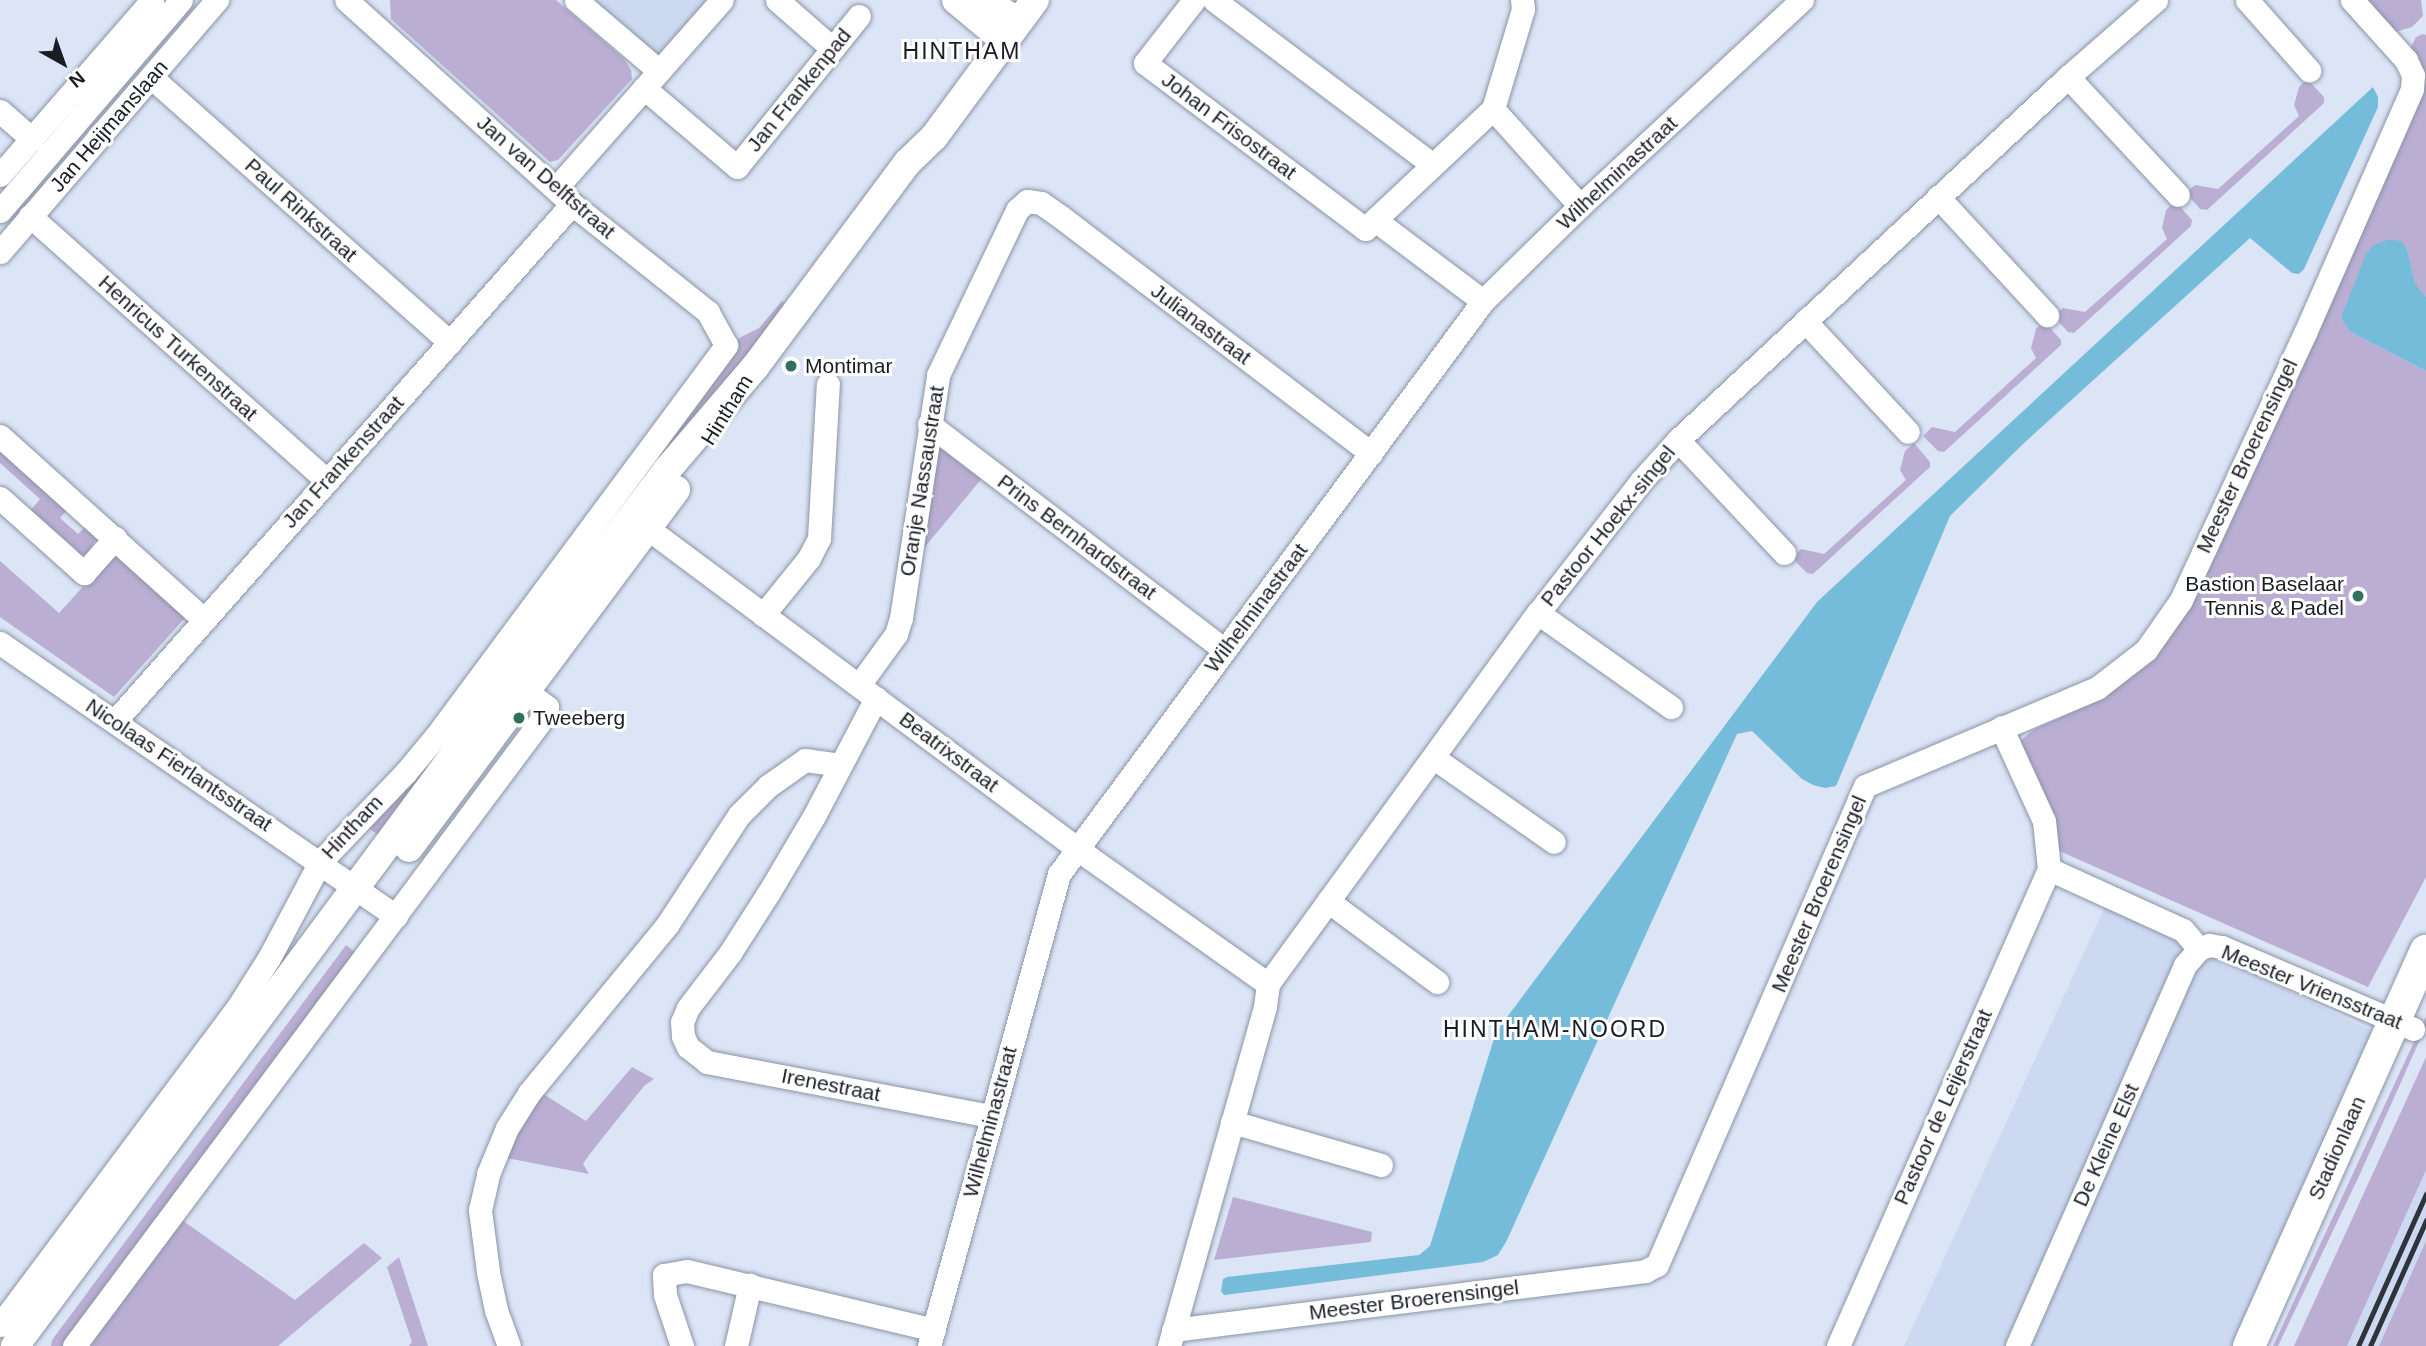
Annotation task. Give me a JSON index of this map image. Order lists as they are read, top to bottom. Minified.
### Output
{"streets":{"main road":["Stadionlaan"],"street":["Jan Frankenpad","Jan Heijmanslaan","Johan Frisostraat","Wilhelminastraat","Jan van Delftstraat","Paul Rinkstraat","Julianastraat","Henricus Turkenstraat","Hintham","Meester Broerensingel","Jan Frankenstraat","Oranje Nassaustraat","Pastoor Hoekx-singel","Prins Bernhardstraat","Beatrixstraat","Nicolaas Fierlantsstraat","Meester Vriensstraat","Irenestraat","Pastoor de Leijerstraat","De Kleine Elst"]},"crossings":[["Jan Frankenpad","Jan Frankenstraat"],["Jan Heijmanslaan","Paul Rinkstraat"],["Jan Heijmanslaan","Henricus Turkenstraat"],["Johan Frisostraat","Wilhelminastraat"],["Wilhelminastraat","Julianastraat"],["Wilhelminastraat","Prins Bernhardstraat"],["Wilhelminastraat","Beatrixstraat"],["Wilhelminastraat","Irenestraat"],["Jan van Delftstraat","Hintham"],["Jan van Delftstraat","Jan Frankenstraat"],["Paul Rinkstraat","Jan Frankenstraat"],["Julianastraat","Oranje Nassaustraat"],["Henricus Turkenstraat","Jan Frankenstraat"],["Hintham","Beatrixstraat"],["Hintham","Nicolaas Fierlantsstraat"],["Meester Broerensingel","Pastoor Hoekx-singel"],["Jan Frankenstraat","Nicolaas Fierlantsstraat"],["Oranje Nassaustraat","Prins Bernhardstraat"],["Oranje Nassaustraat","Beatrixstraat"],["Oranje Nassaustraat","Irenestraat"],["Pastoor Hoekx-singel","Beatrixstraat"],["Meester Vriensstraat","Pastoor de Leijerstraat"],["Meester Vriensstraat","De Kleine Elst"],["Meester Vriensstraat","Stadionlaan"]],"districts":["HINTHAM","HINTHAM-NOORD"],"places":["Montimar","Bastion Baselaar Tennis & Padel","Tweeberg"],"north":"bottom right"}
